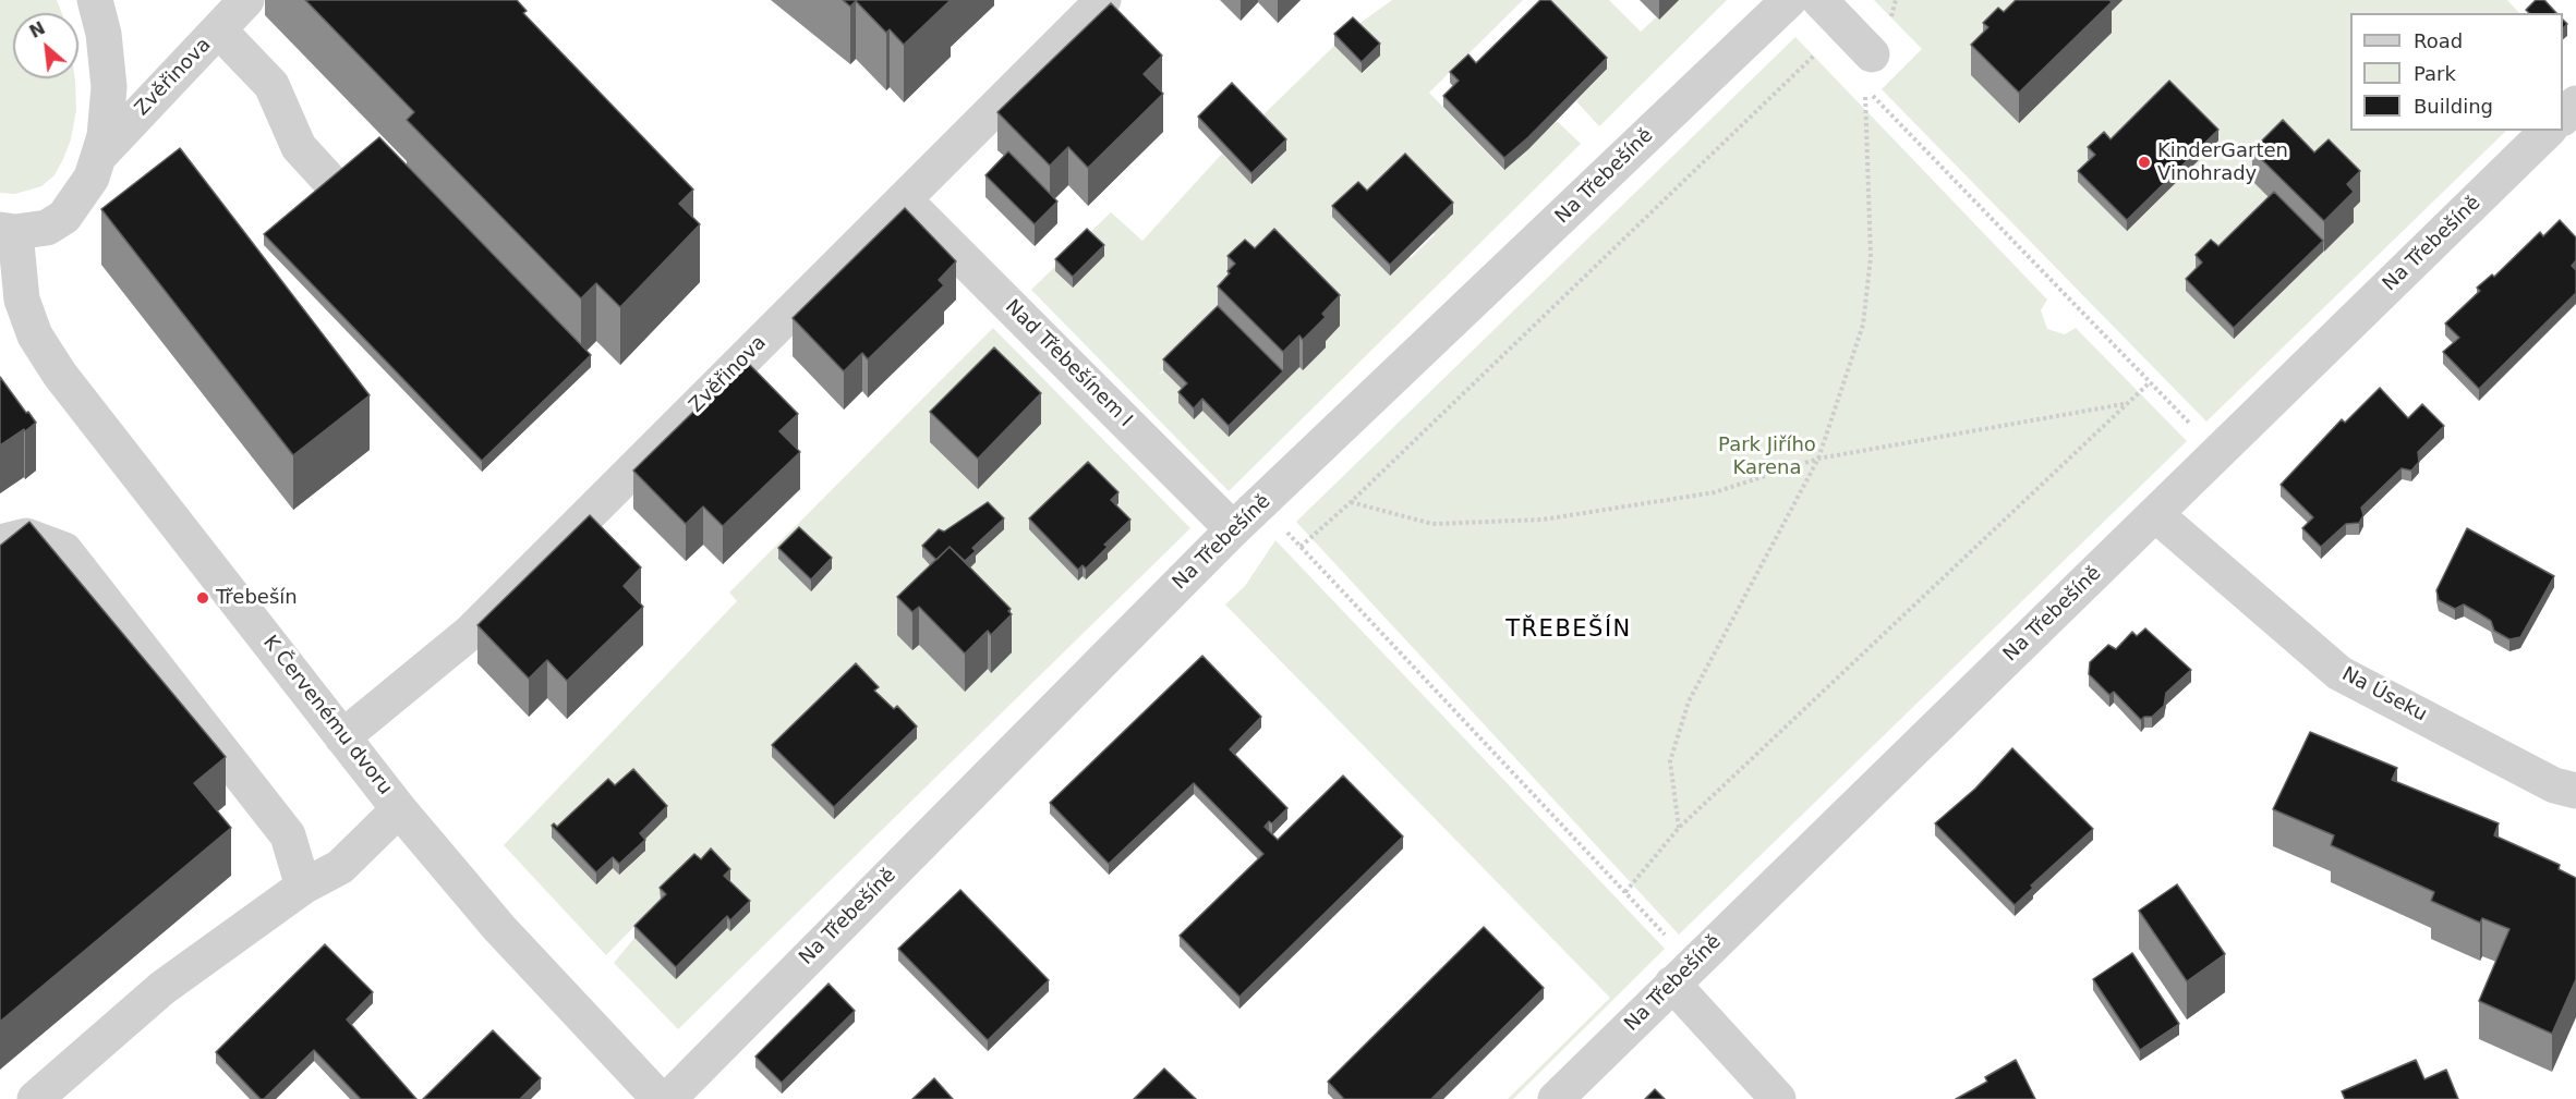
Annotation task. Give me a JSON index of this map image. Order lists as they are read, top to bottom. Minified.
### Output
{"streets":{"street":["Zvěřinova","Na Třebešíně","Nad Třebešínem I","Na Úseku","K Červenému dvoru"]},"crossings":[["Zvěřinova","Nad Třebešínem I"],["Zvěřinova","K Červenému dvoru"],["Na Třebešíně","Nad Třebešínem I"],["Na Třebešíně","Na Úseku"]],"districts":["TŘEBEŠÍN"],"parks":["Park Jiřího Karena"],"places":["KinderGarten Vinohrady","Třebešín"],"legend":["Road","Park","Building"],"north":"top left"}
